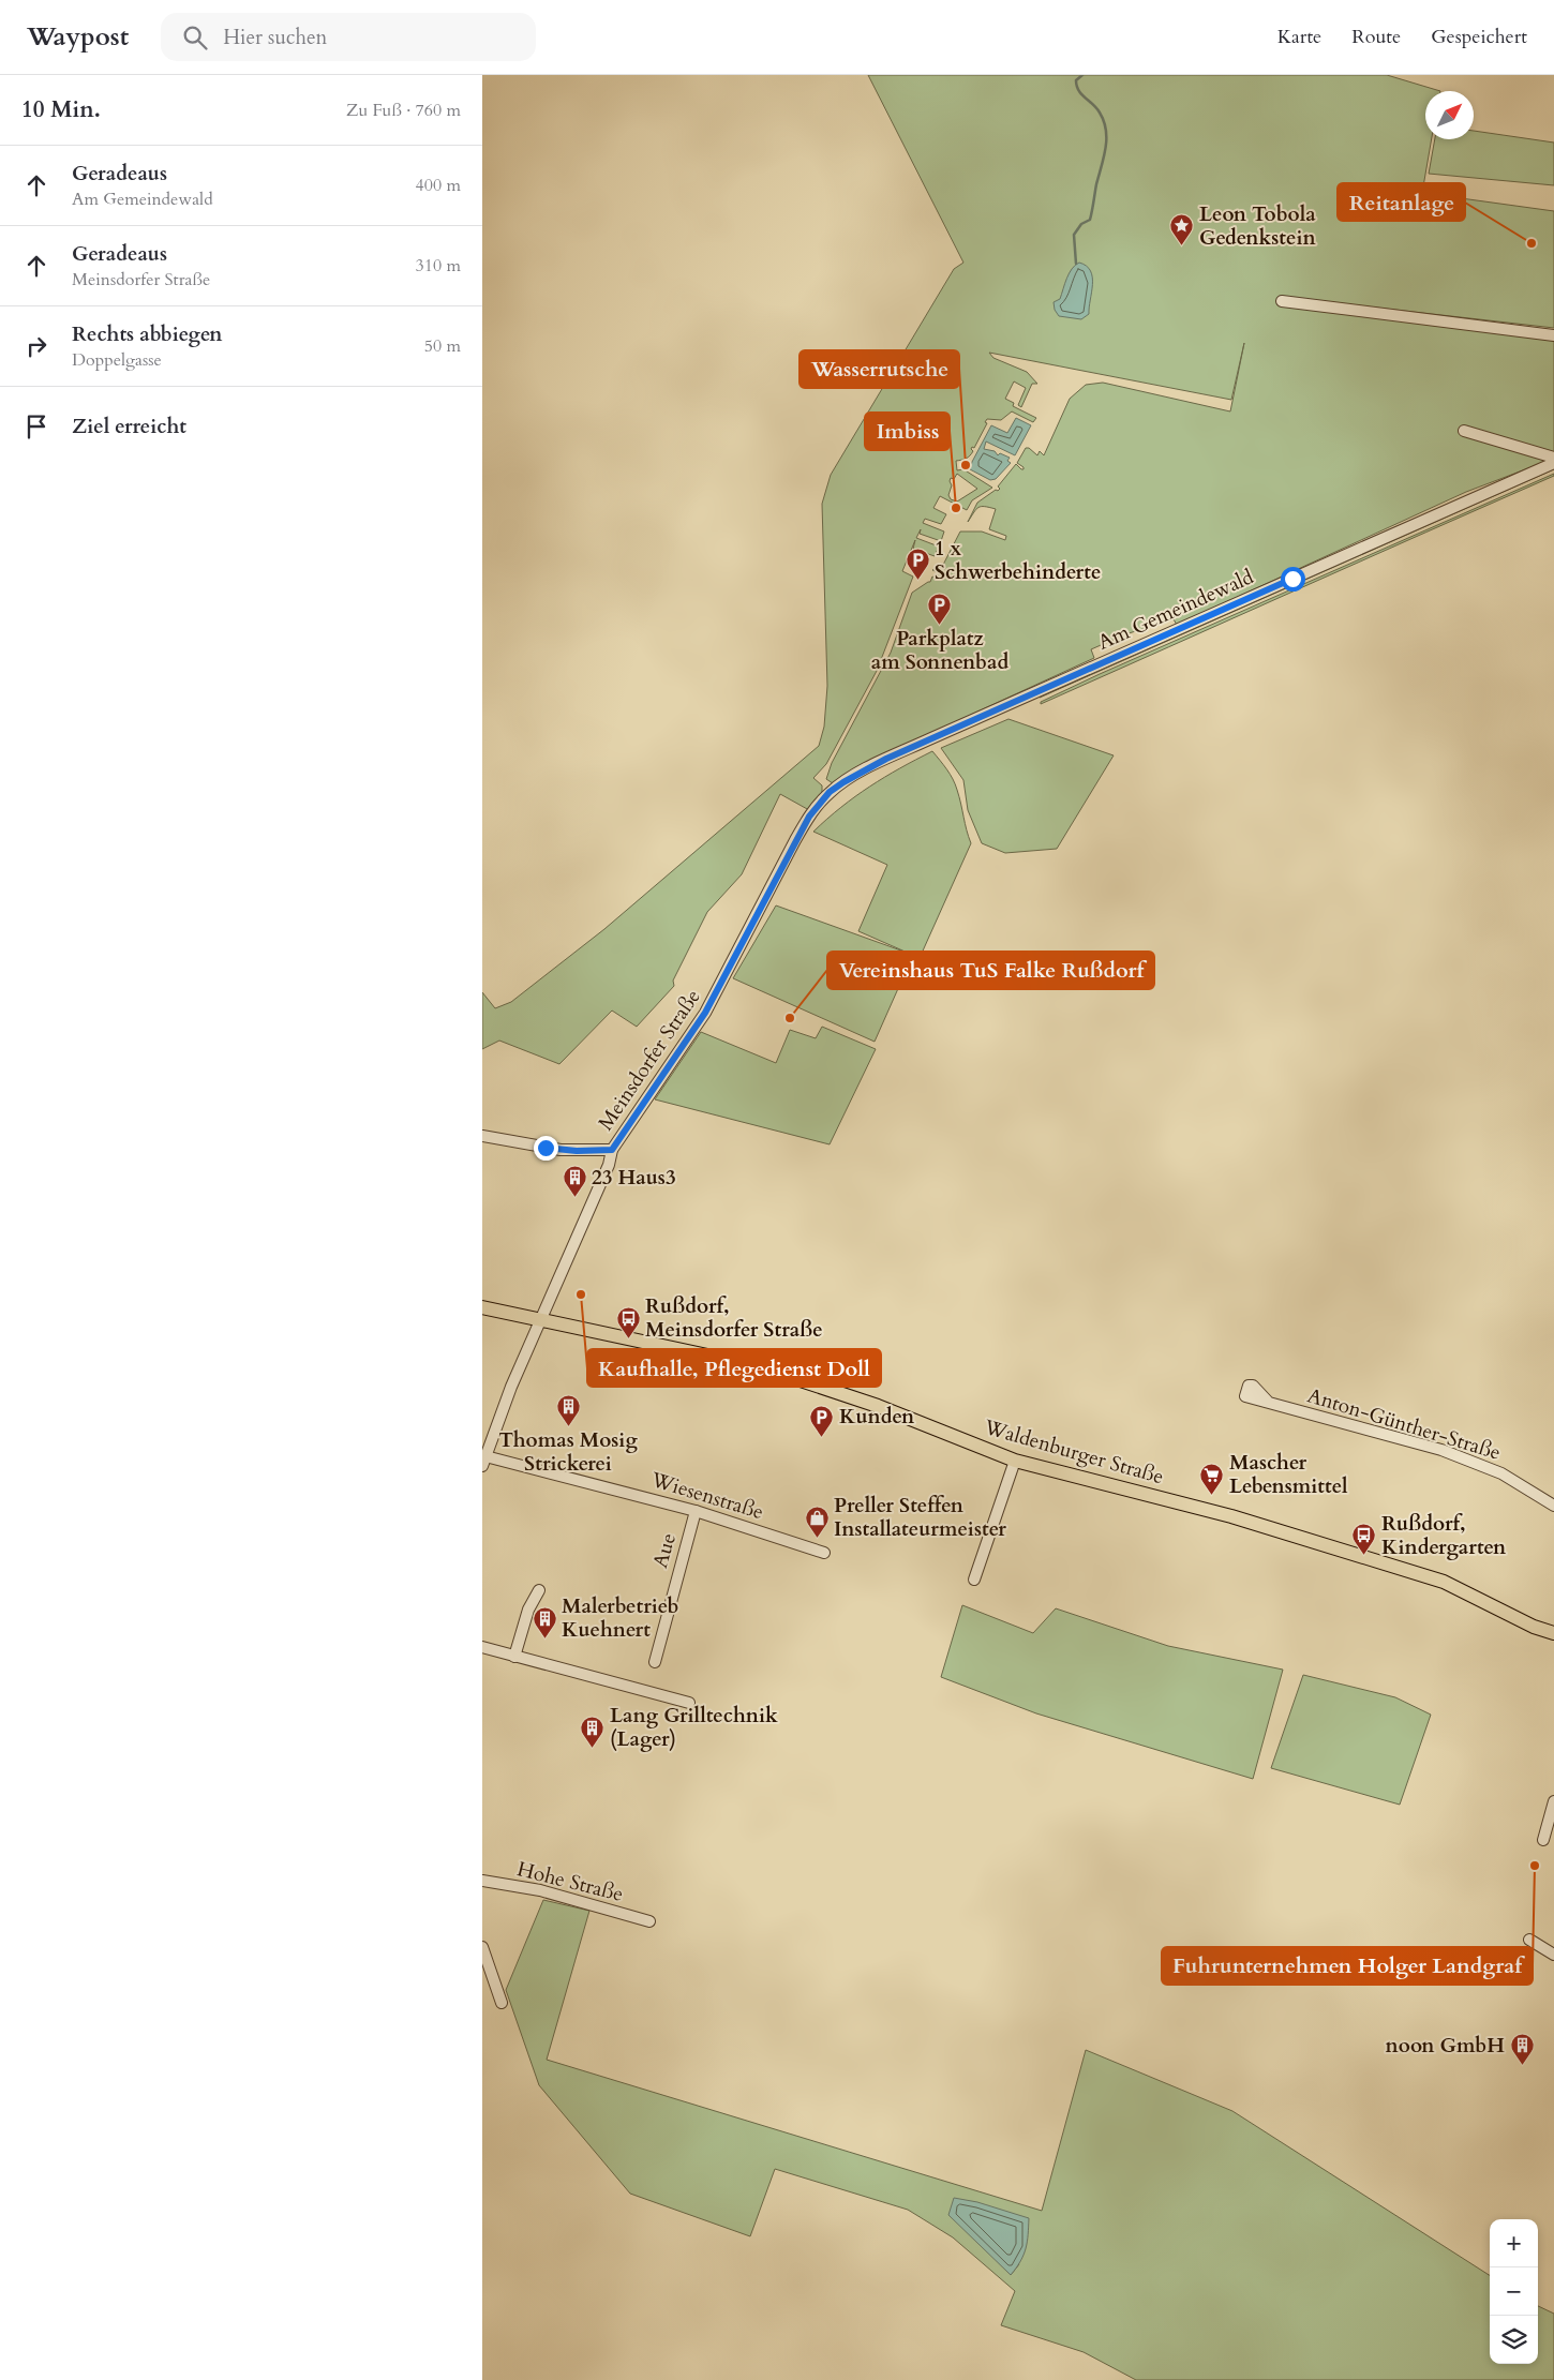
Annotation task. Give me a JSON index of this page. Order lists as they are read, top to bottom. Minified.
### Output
{"streets":{"main road":["Waldenburger Straße"],"street":["Am Gemeindewald","Meinsdorfer Straße","Anton-Günther-Straße","Wiesenstraße","Aue","Hohe Straße"]},"crossings":[["Am Gemeindewald","Meinsdorfer Straße"],["Meinsdorfer Straße","Waldenburger Straße"],["Meinsdorfer Straße","Wiesenstraße"],["Wiesenstraße","Aue"]],"places":{"other":["Reitanlage","Wasserrutsche","Imbiss","Vereinshaus TuS Falke Rußdorf","Kaufhalle, Pflegedienst Doll","Fuhrunternehmen Holger Landgraf"],"place":["Leon Tobola Gedenkstein"],"parking":["1 x Schwerbehinderte","Parkplatz am Sonnenbad","Kunden"],"building":["23 Haus3","Thomas Mosig Strickerei","Malerbetrieb Kuehnert","Lang Grilltechnik (Lager)","noon GmbH"],"bus stop":["Rußdorf, Meinsdorfer Straße","Rußdorf, Kindergarten"],"supermarket":["Mascher Lebensmittel"],"shop":["Preller Steffen Installateurmeister"]},"north":"top right","page":{"header":"Waypost","search":"Hier suchen","nav":["Karte","Route","Gespeichert"],"heading":["10 Min.","Zu Fuß · 760 m"],"list":[["Geradeaus","Am Gemeindewald","400 m"],["Geradeaus","Meinsdorfer Straße","310 m"],["Rechts abbiegen","Doppelgasse","50 m"],"Ziel erreicht"],"map_buttons":["+","−"]}}
